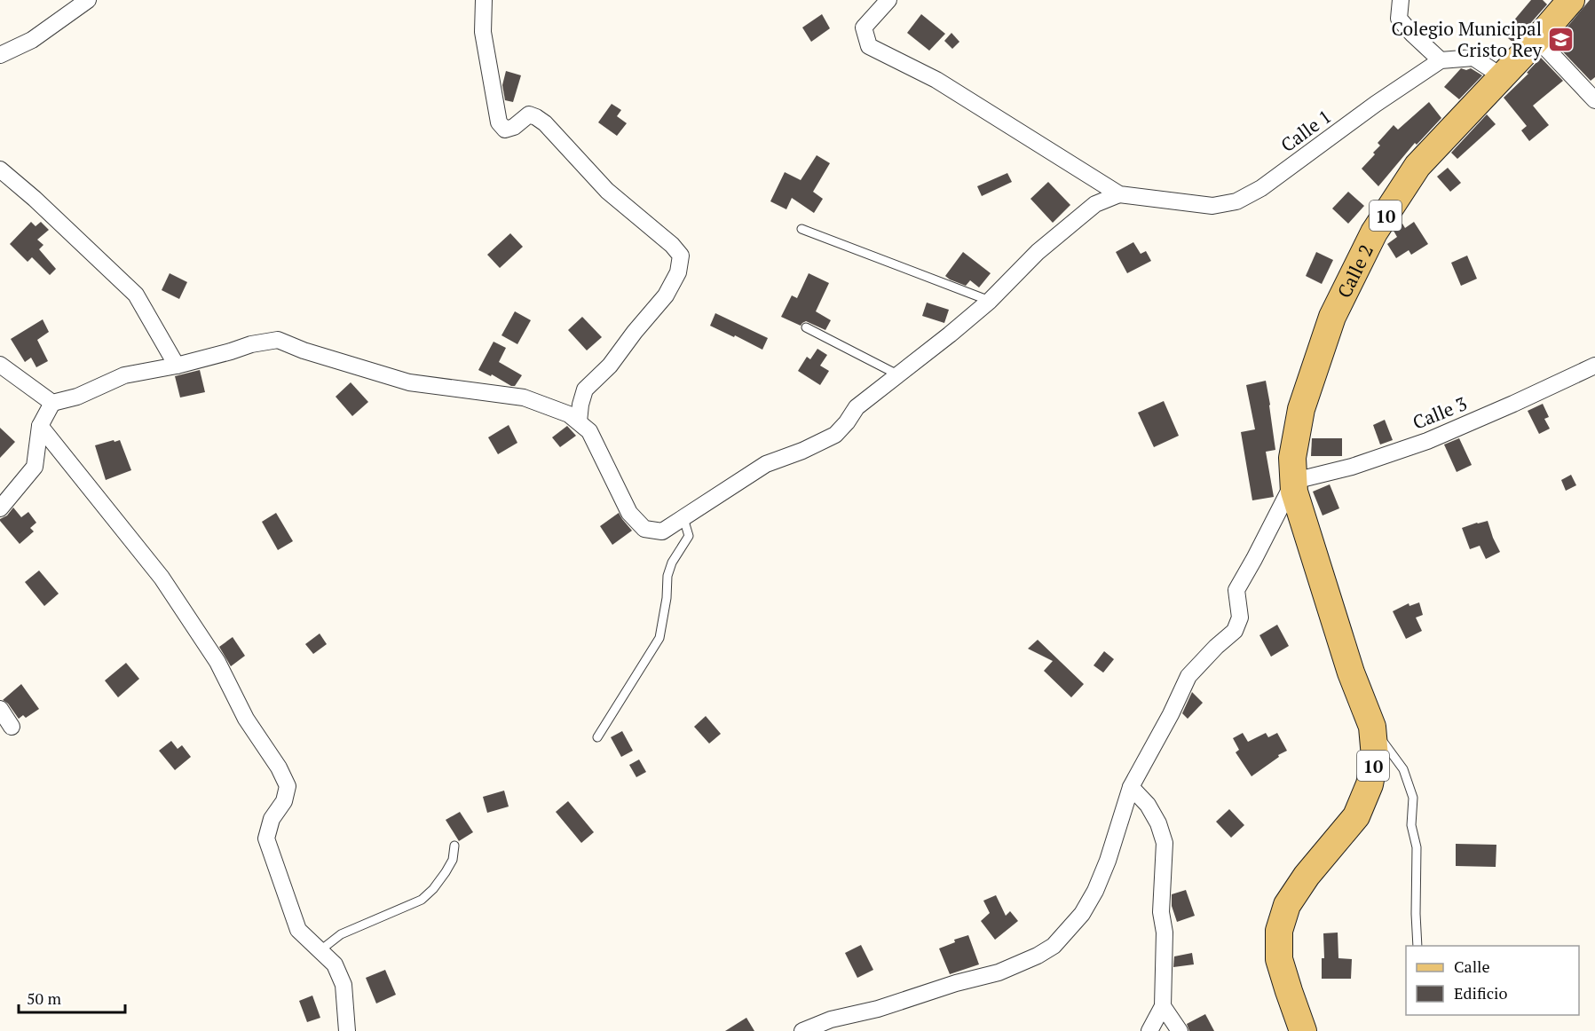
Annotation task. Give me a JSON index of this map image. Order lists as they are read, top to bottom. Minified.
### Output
{"streets":{"main road":["10","Calle 2"],"street":["Calle 1","Calle 3"]},"crossings":[["Calle 1","Calle 2"],["10","Calle 2"],["10","Calle 3"],["Calle 2","Calle 3"]],"places":{"school or university":["Colegio Municipal Cristo Rey"]},"legend":["Calle","Edificio"],"scale_bar":"50 m"}
